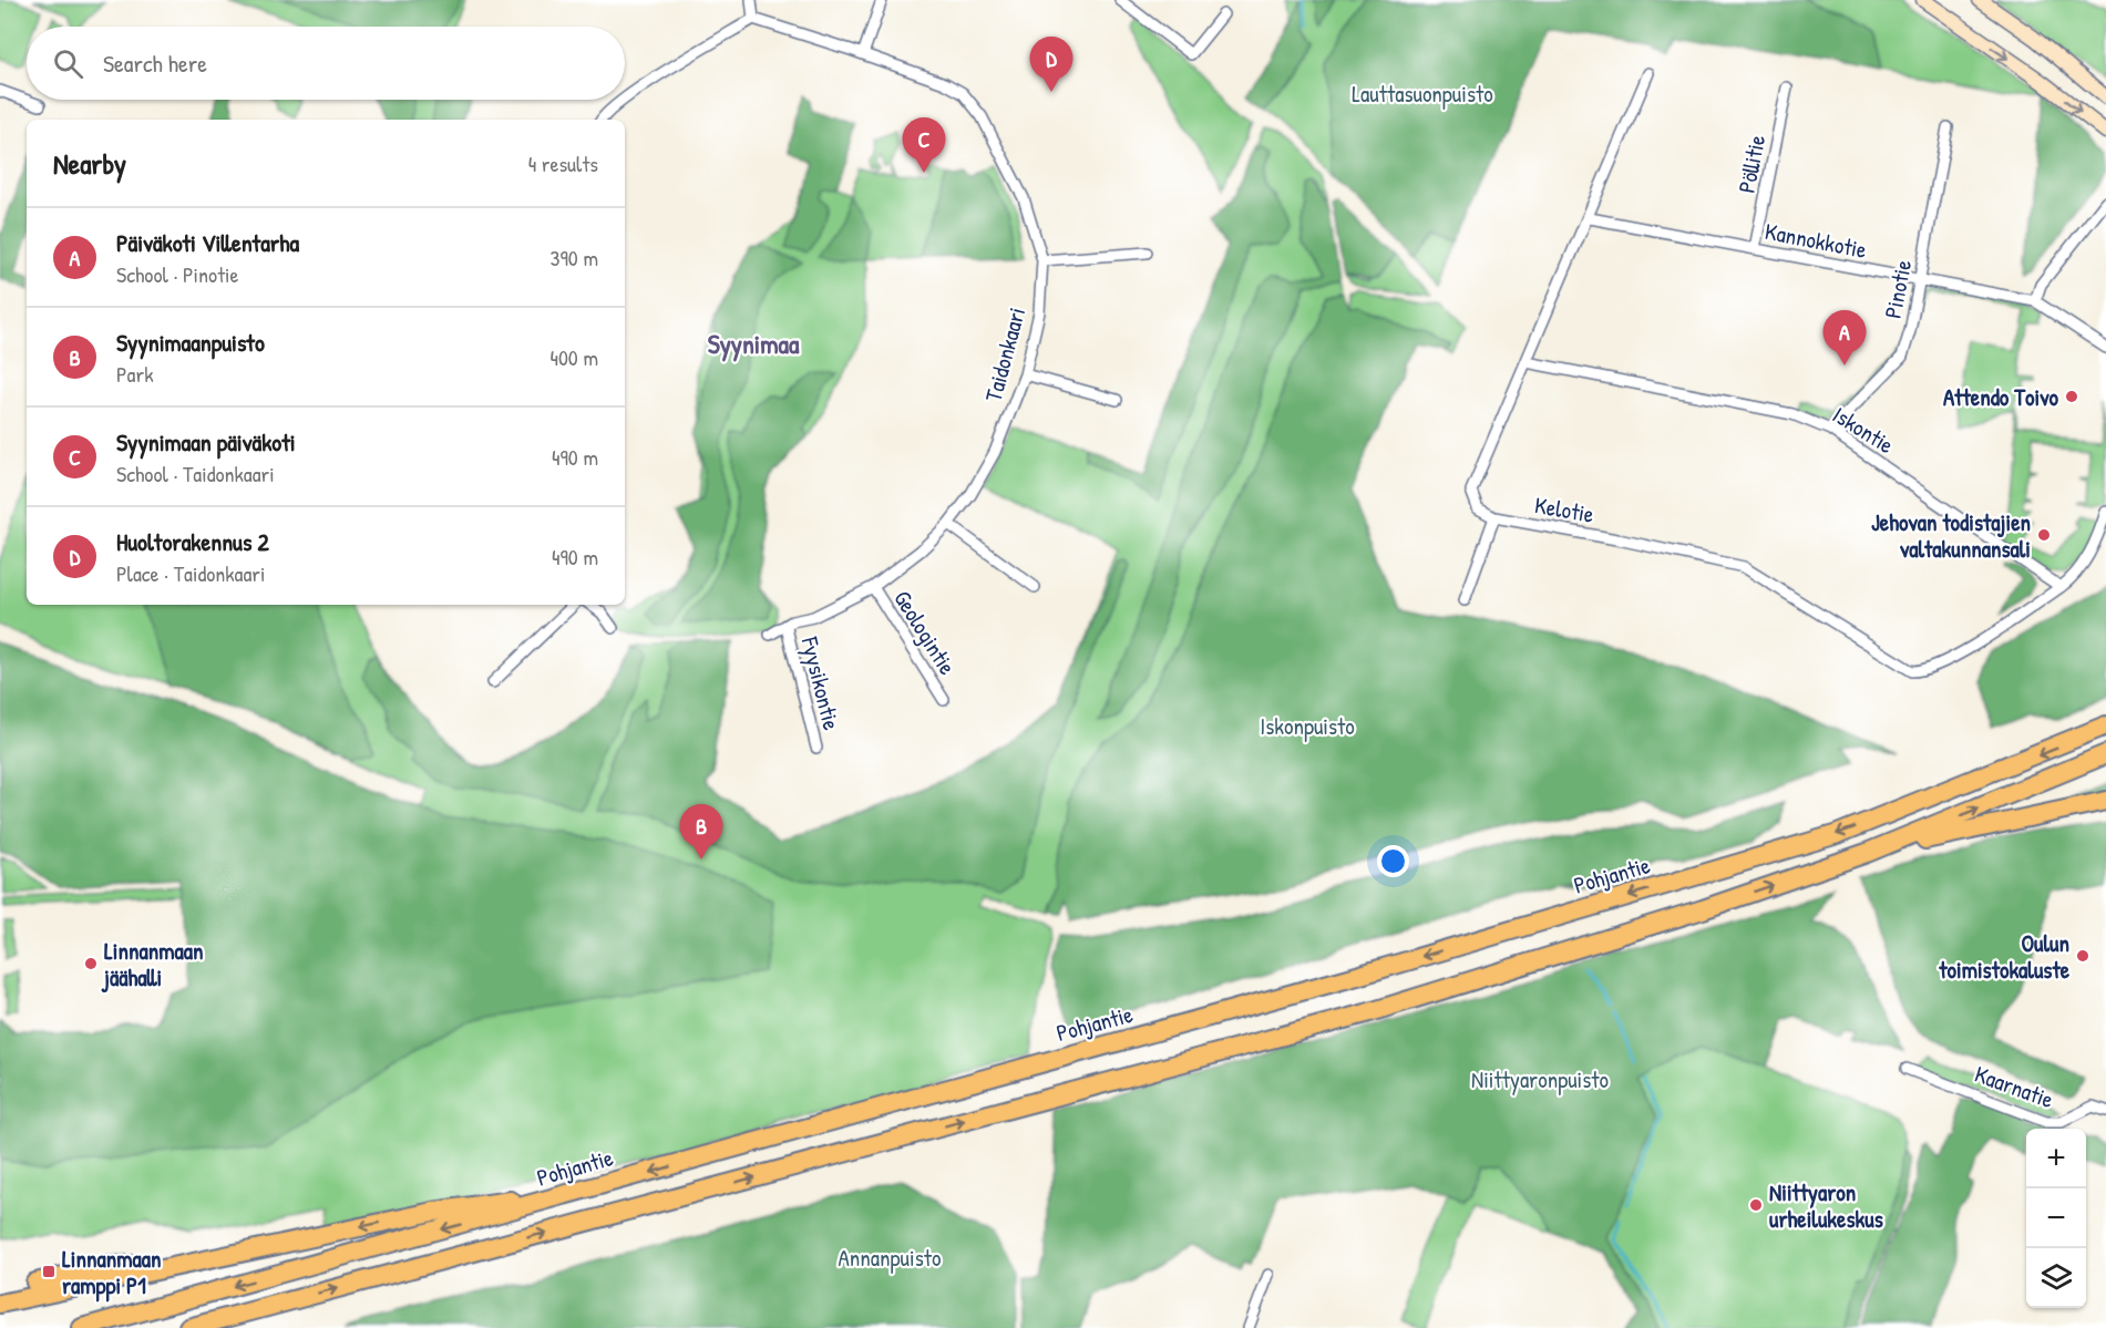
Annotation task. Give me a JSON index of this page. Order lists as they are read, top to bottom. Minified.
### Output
{"streets":{"highway":["Pohjantie"],"street":["Pöllitie","Kannokkotie","Pinotie","Taidonkaari","Iskontie","Kelotie","Geologintie","Fyysikontie","Kaarnatie"]},"crossings":[["Pöllitie","Kannokkotie"],["Kannokkotie","Pinotie"],["Pinotie","Iskontie"],["Taidonkaari","Geologintie"],["Taidonkaari","Fyysikontie"],["Iskontie","Kelotie"]],"districts":["Syynimaa"],"parks":["Lauttasuonpuisto","Iskonpuisto","Niittyaronpuisto","Annanpuisto"],"places":{"other":["Attendo Toivo","Jehovan todistajien valtakunnansali","Oulun toimistokaluste","Linnanmaan jäähalli","Niittyaron urheilukeskus"],"transit":["Linnanmaan ramppi P1"]},"page":{"search":"Search here","pins":["D","C","A","B"],"heading":["Nearby","4 results"],"list":[{"mark":"A","name":"Päiväkoti Villentarha","note":"School · Pinotie","value":"390 m"},{"mark":"B","name":"Syynimaanpuisto","note":"Park","value":"400 m"},{"mark":"C","name":"Syynimaan päiväkoti","note":"School · Taidonkaari","value":"490 m"},{"mark":"D","name":"Huoltorakennus 2","note":"Place · Taidonkaari","value":"490 m"}],"map_buttons":["+","−"]}}
